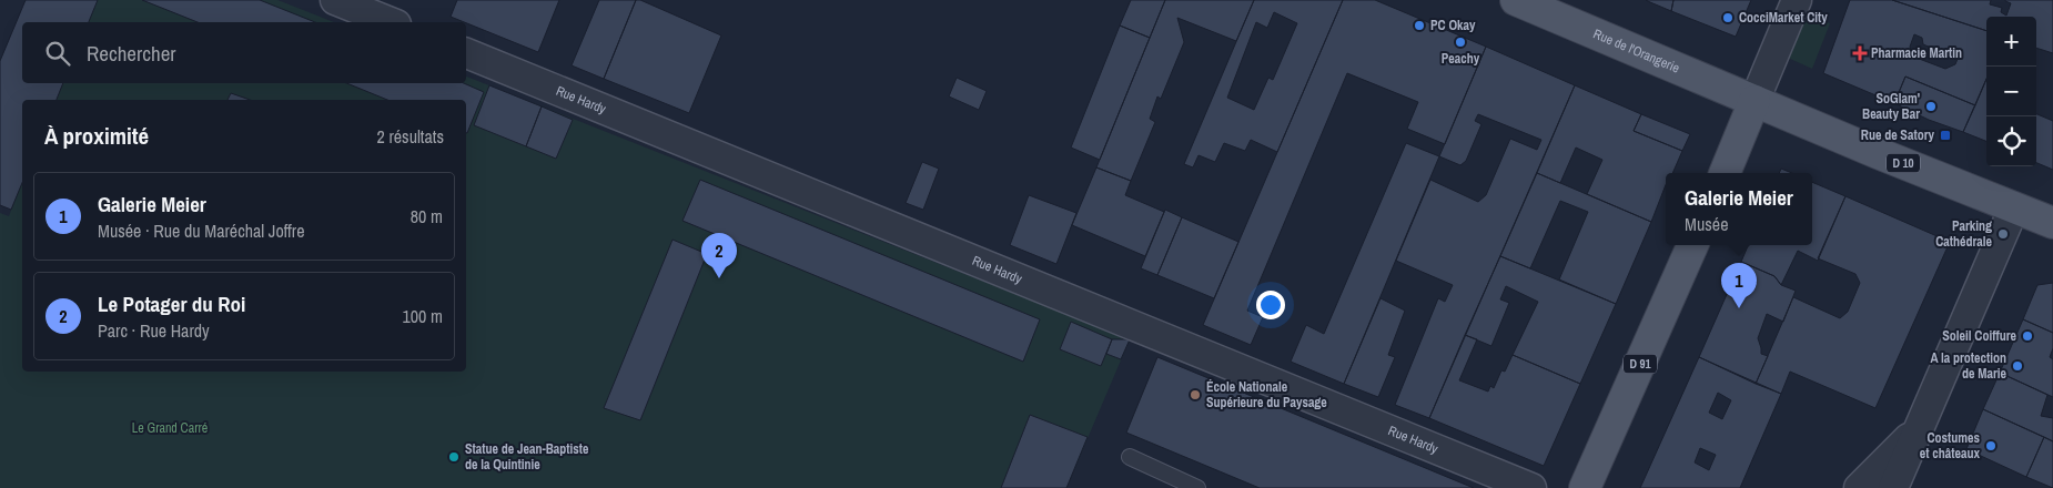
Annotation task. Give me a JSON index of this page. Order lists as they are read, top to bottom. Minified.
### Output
{"streets":{"main road":["Rue de l'Orangerie","D 10","D 91"],"street":["Rue Hardy"]},"crossings":[["Rue de l'Orangerie","D 10"]],"parks":["Le Grand Carré"],"places":{"other":["CocciMarket City","PC Okay","Peachy","SoGlam' Beauty Bar","Parking Cathédrale","Soleil Coiffure","A la protection de Marie","École Nationale Supérieure du Paysage","Costumes et châteaux","Statue de Jean-Baptiste de la Quintinie"],"health":["Pharmacie Martin"],"transit":["Rue de Satory"]},"page":{"map_buttons":["+","−"],"search":"Rechercher","heading":["À proximité","2 résultats"],"list":[{"mark":"1","name":"Galerie Meier","note":"Musée · Rue du Maréchal Joffre","value":"80 m"},{"mark":"2","name":"Le Potager du Roi","note":"Parc · Rue Hardy","value":"100 m"}],"popup":["Galerie Meier","Musée"],"pins":["2","1"]}}
